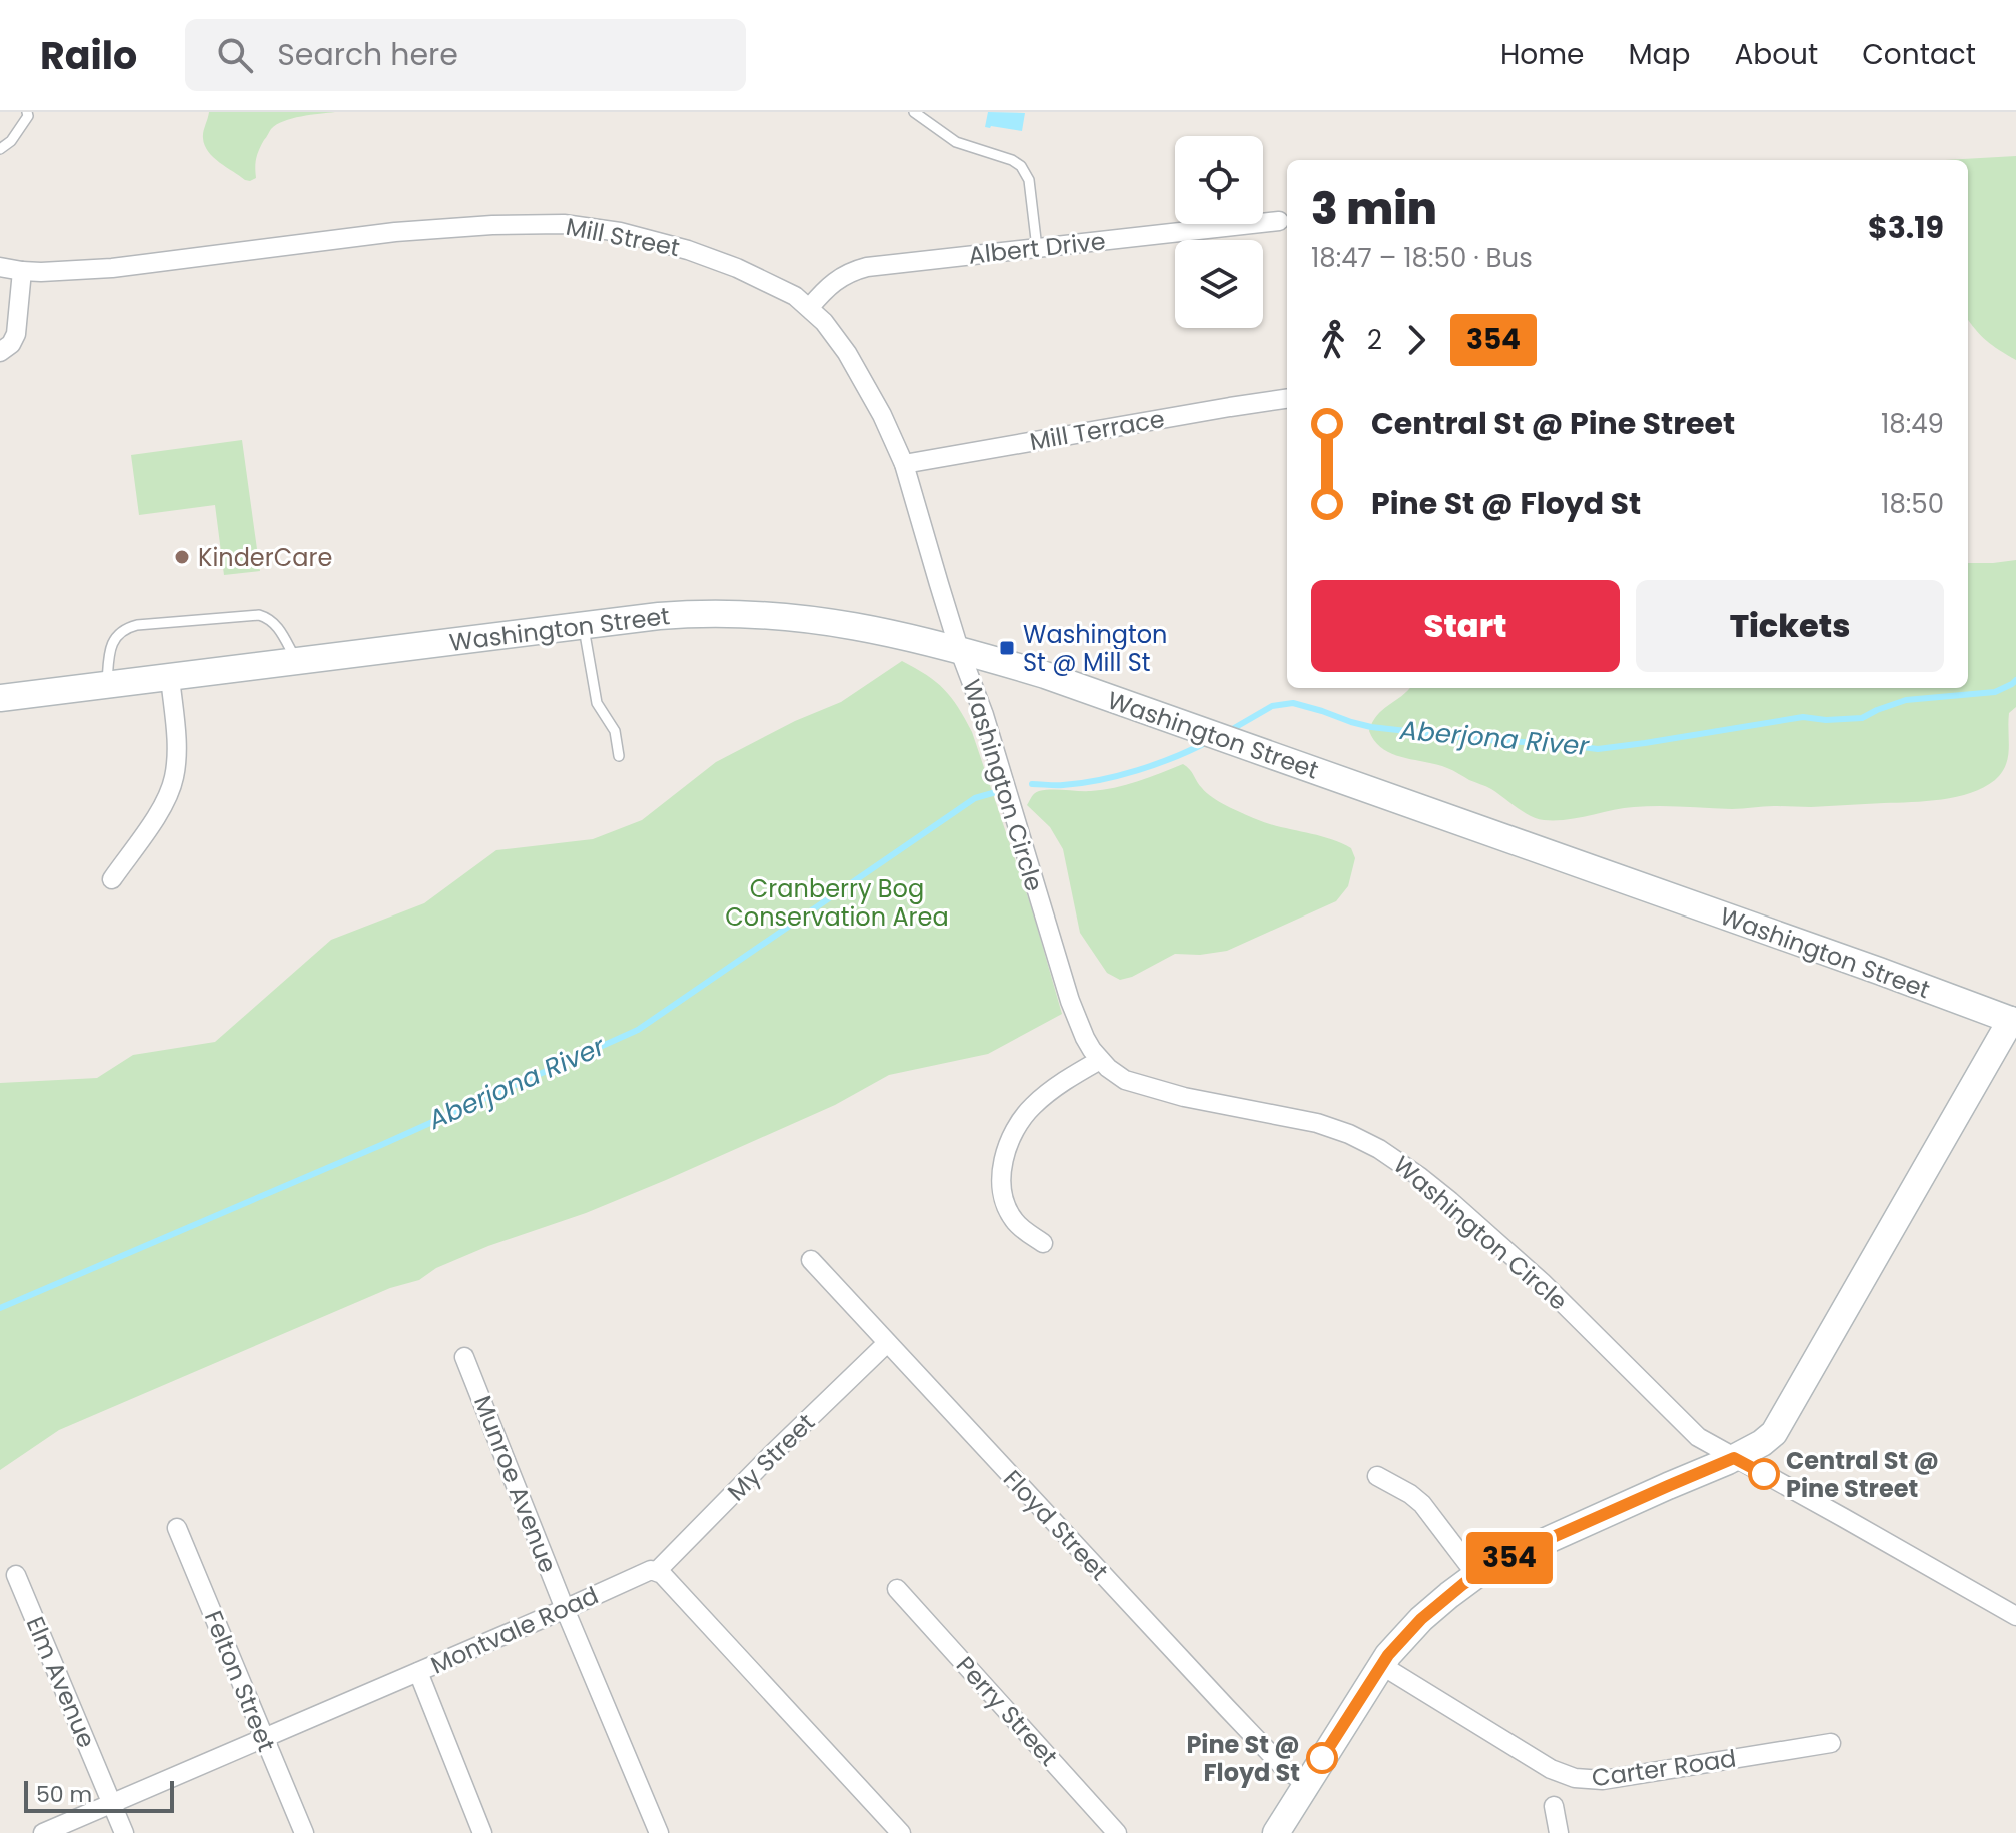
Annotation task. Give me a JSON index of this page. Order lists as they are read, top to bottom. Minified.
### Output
{"streets":{"main road":["Washington Street"],"street":["Mill Street","Albert Drive","Mill Terrace","Washington Circle","My Street","Munroe Avenue","Floyd Street","Montvale Road","Felton Street","Elm Avenue","Perry Street","Carter Road"]},"crossings":[["Mill Street","Albert Drive"],["Mill Street","Mill Terrace"],["Mill Street","Washington Street"],["Mill Street","Washington Circle"],["Washington Street","Washington Circle"],["My Street","Floyd Street"],["My Street","Montvale Road"],["Munroe Avenue","Montvale Road"],["Montvale Road","Felton Street"],["Montvale Road","Elm Avenue"]],"water":["Aberjona River"],"parks":["Cranberry Bog Conservation Area"],"places":{"other":["KinderCare","Central St @ Pine Street","Pine St @ Floyd St"],"transit":["Washington St @ Mill St"]},"lines":["bus line 354"],"scale_bar":"50 m","page":{"header":"Railo","search":"Search here","nav":["Home","Map","About","Contact"],"on_map":"354","heading":["3 min","18:47 – 18:50 · Bus","$3.19"],"legs":["2","354"],"list":[{"name":"Central St @ Pine Street","value":"18:49"},{"name":"Pine St @ Floyd St","value":"18:50"}],"buttons":["Start","Tickets"],"scale":"50 m"}}
